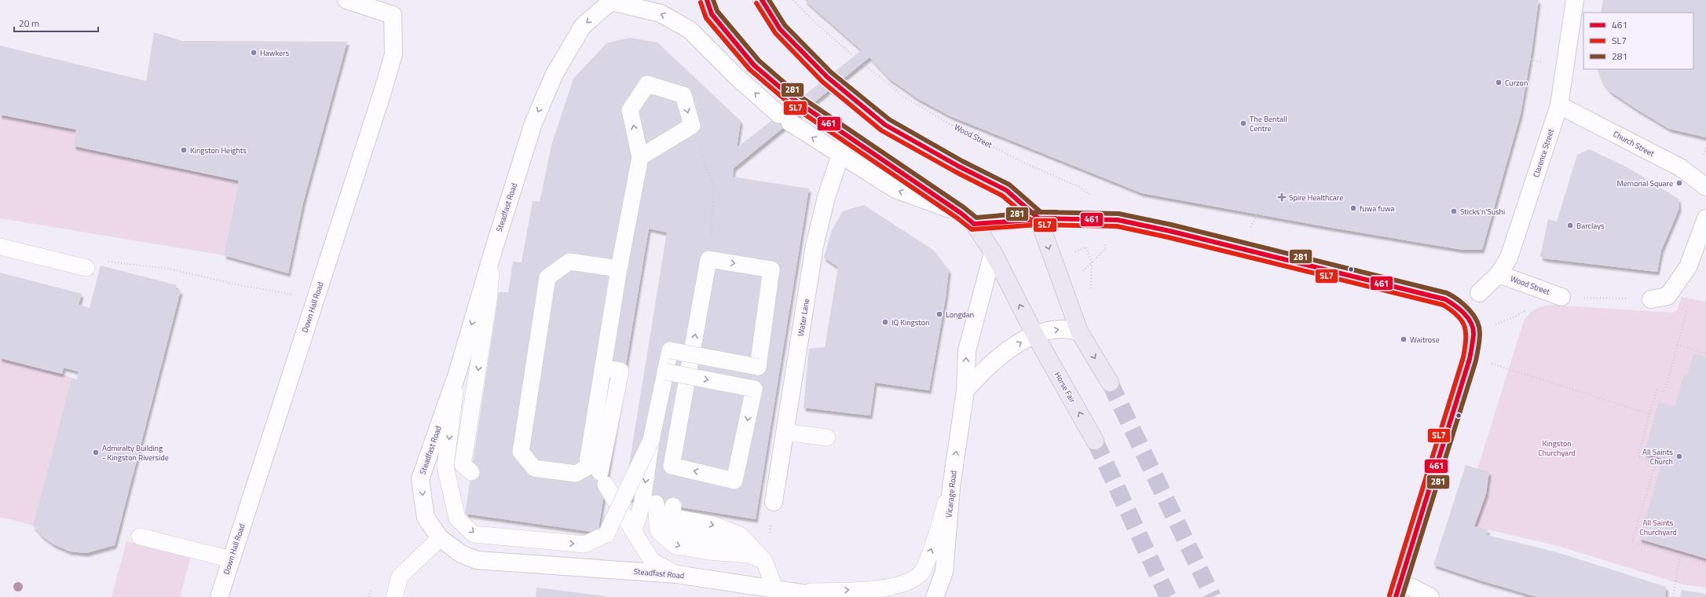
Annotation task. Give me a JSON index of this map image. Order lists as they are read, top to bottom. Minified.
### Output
{"streets":{"main road":["Horse Fair"],"street":["Wood Street","Church Street","Clarence Street","Steadfast Road","Down Hall Road","Water Lane","Vicarage Road"]},"crossings":[["Wood Street","Clarence Street"],["Church Street","Clarence Street"],["Horse Fair","Vicarage Road"]],"one_way":["Steadfast Road","Vicarage Road"],"parks":["Kingston Churchyard","All Saints Churchyard"],"places":{"other":["Hawkers","Curzon","The Bentall Centre","Kingston Heights","Memorial Square","fuwa fuwa","Sticks'n'Sushi","Barclays","Longdan","IQ Kingston","Waitrose","Admiralty Building - Kingston Riverside","All Saints Church"],"health":["Spire Healthcare"]},"lines":["transit line 461","transit line 281","transit line SL7"],"legend":["461","SL7","281"],"scale_bar":"20 m"}
